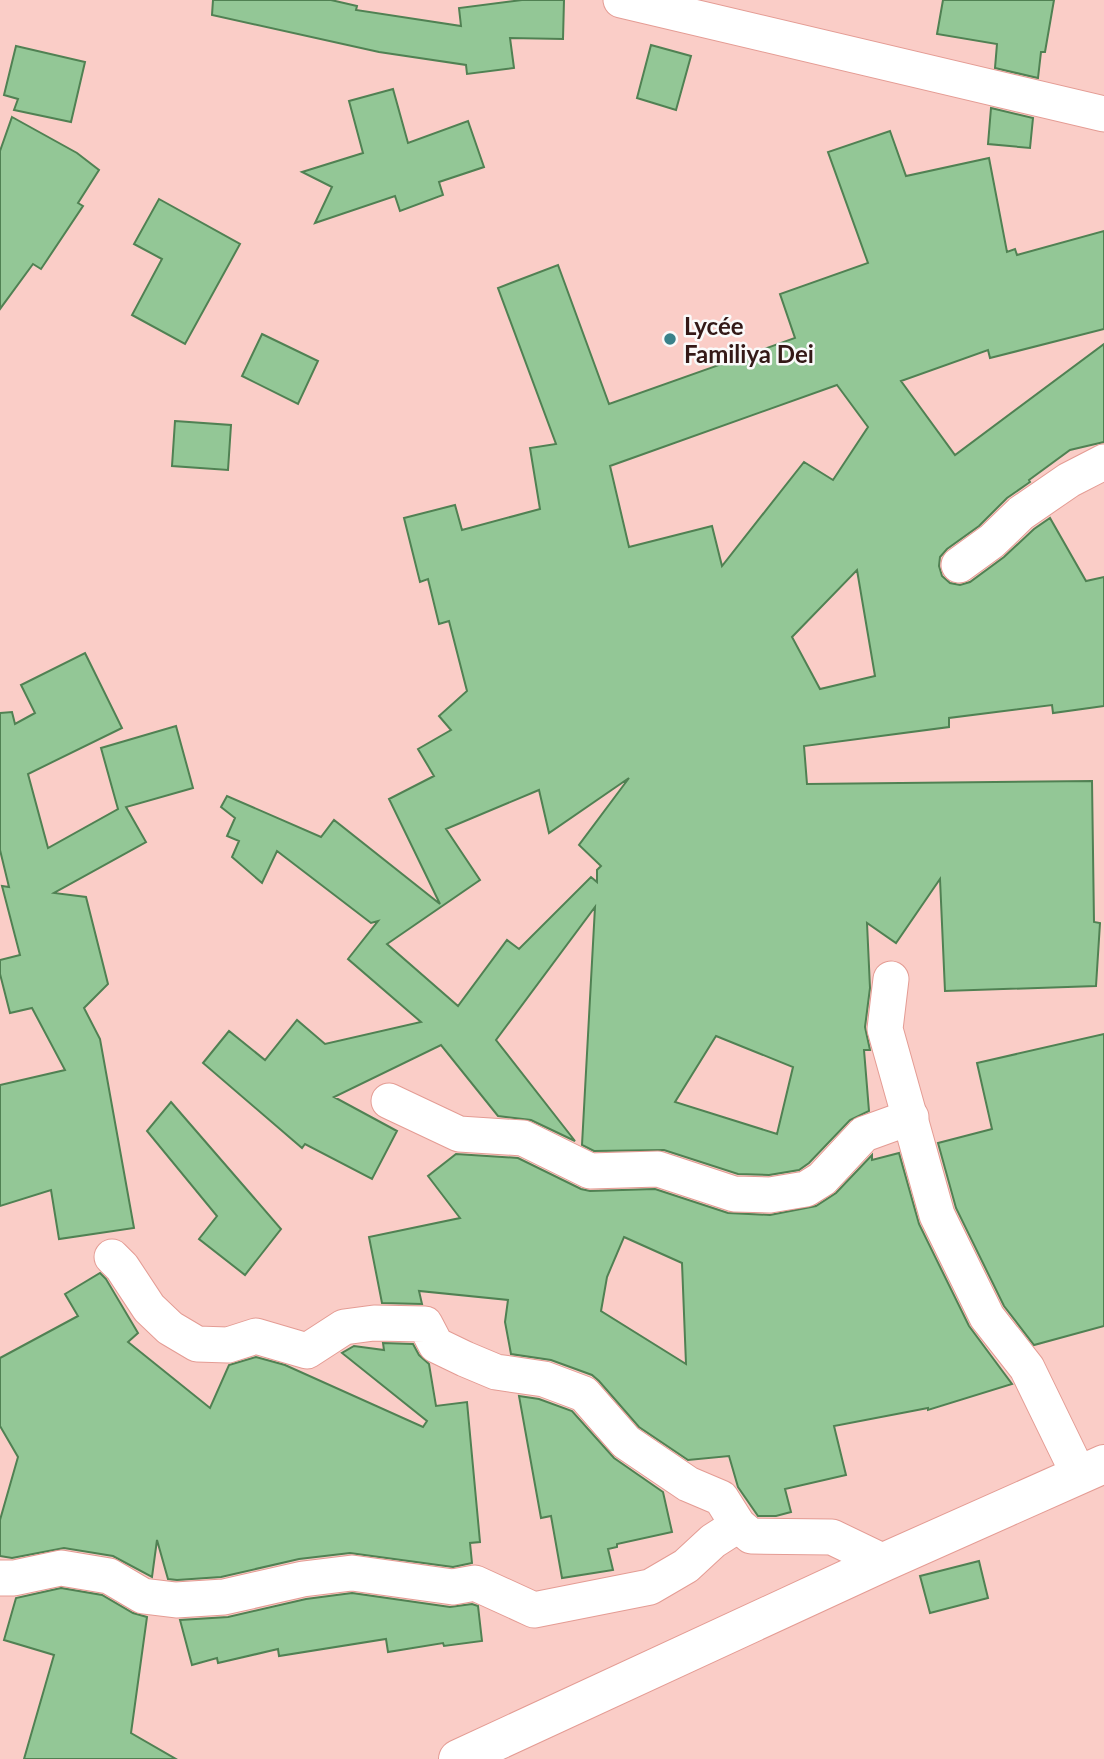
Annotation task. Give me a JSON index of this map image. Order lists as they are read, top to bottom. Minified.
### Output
{"places":["Lycée Familiya Dei"]}
